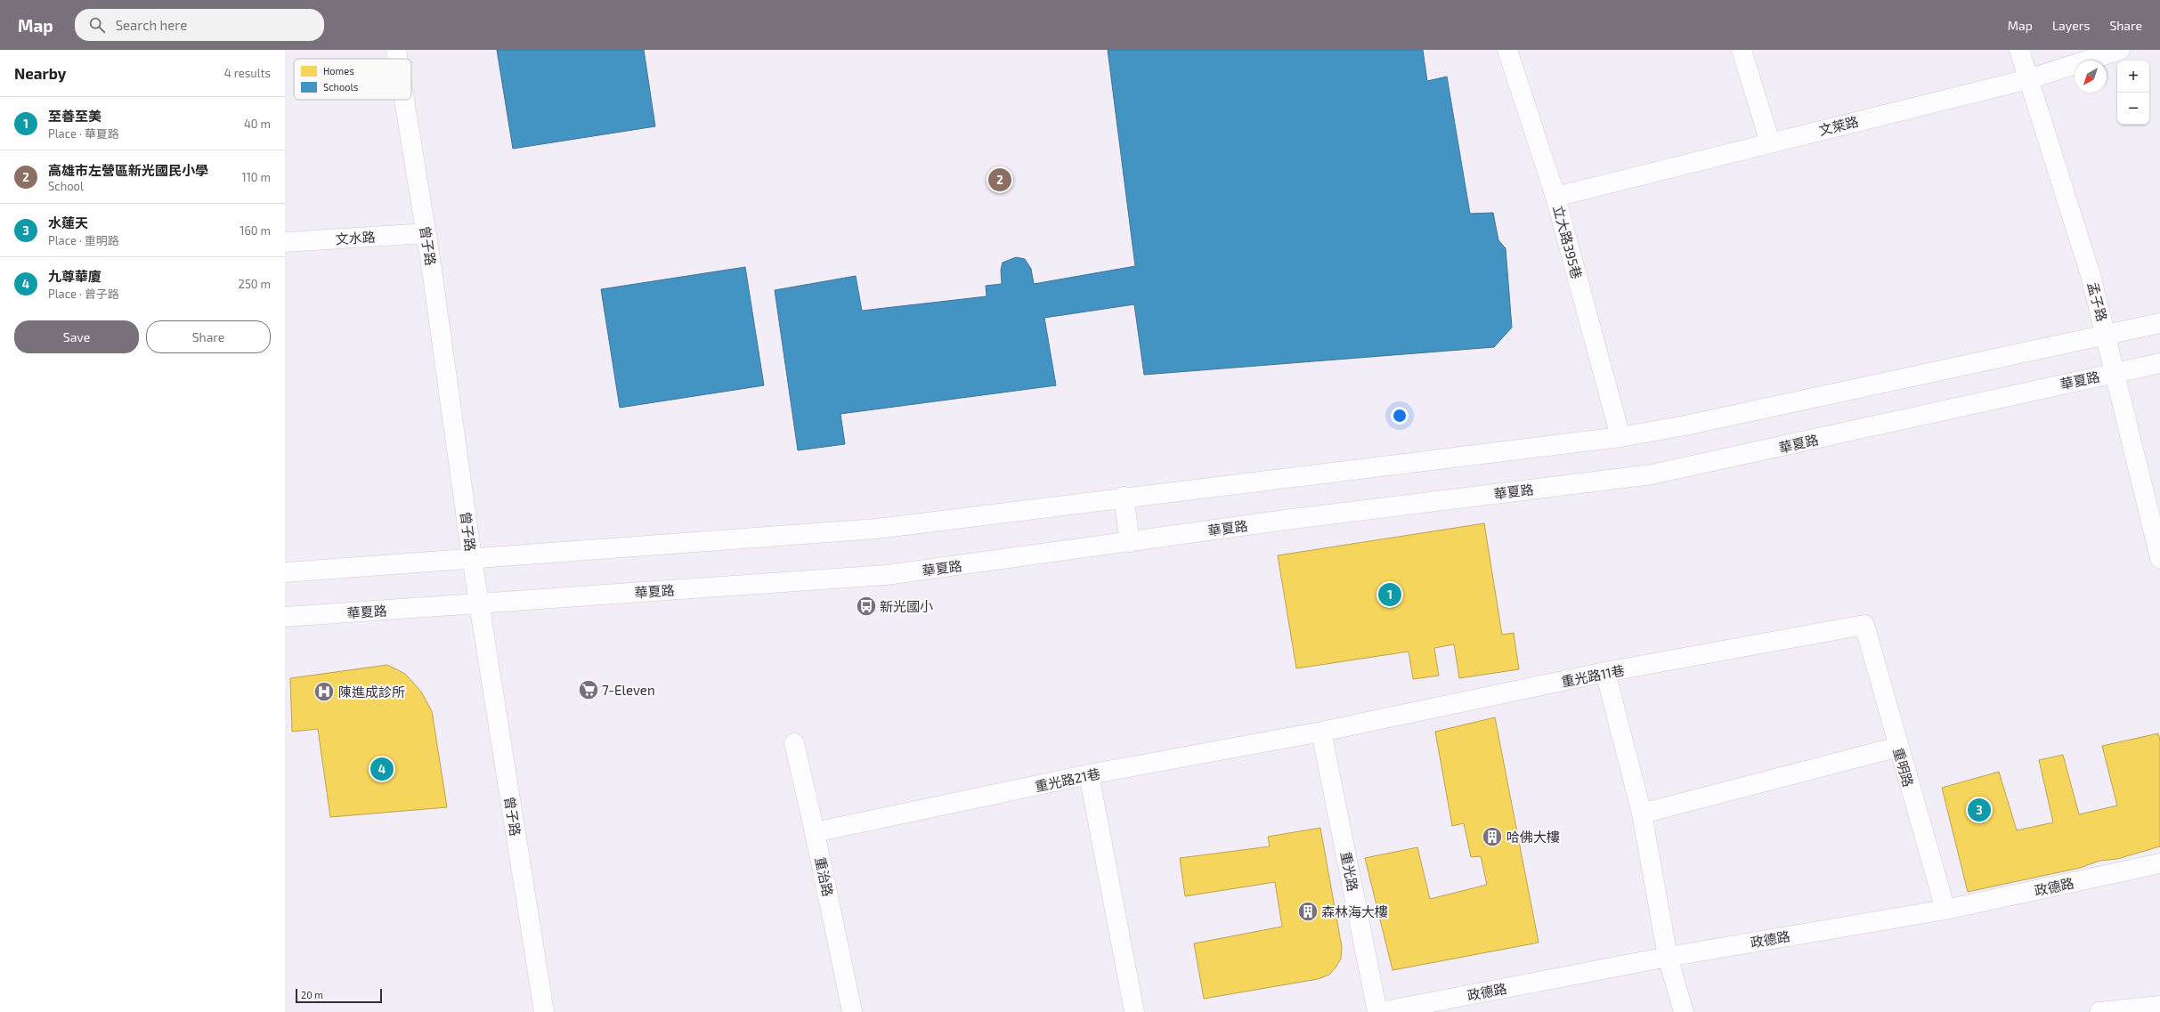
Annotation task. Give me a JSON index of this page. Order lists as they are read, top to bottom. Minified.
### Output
{"streets":{"street":["文萊路","文水路","立大路395巷","曾子路","孟子路","華夏路","重光路11巷","重明路","重光路21巷","重光路","重治路","政德路"]},"crossings":[["文萊路","立大路395巷"],["文萊路","孟子路"],["文水路","曾子路"],["曾子路","華夏路"],["孟子路","華夏路"],["重光路11巷","重明路"],["重光路11巷","重光路21巷"],["重光路11巷","重光路"],["重明路","政德路"],["重光路21巷","重光路"],["重光路21巷","重治路"],["重光路","政德路"]],"places":{"bus stop":["新光國小"],"supermarket":["7-Eleven"],"hospital":["陳進成診所"],"building":["哈佛大樓","森林海大樓"]},"legend":["Homes","Schools"],"scale_bar":"20 m","north":"bottom left","page":{"header":"Map","search":"Search here","nav":["Map","Layers","Share"],"heading":["Nearby","4 results"],"map_buttons":["+","−"],"list":[{"mark":"1","name":"至善至美","note":"Place · 華夏路","value":"40 m"},{"mark":"2","name":"高雄市左營區新光國民小學","note":"School","value":"110 m"},{"mark":"3","name":"水蓮天","note":"Place · 重明路","value":"160 m"},{"mark":"4","name":"九尊華廈","note":"Place · 曾子路","value":"250 m"}],"pins":["2","1","4","3"],"buttons":["Save","Share"],"scale":"20 m"}}
